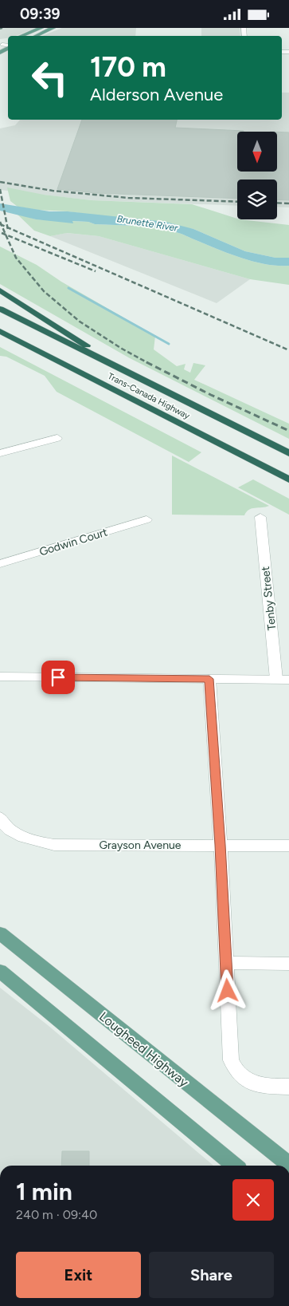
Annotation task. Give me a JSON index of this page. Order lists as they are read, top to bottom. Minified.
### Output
{"streets":{"highway":["Trans-Canada Highway"],"main road":["Lougheed Highway"],"street":["Godwin Court","Tenby Street","Grayson Avenue"]},"water":["Brunette River"],"north":"bottom","page":{"status":"09:39","turn":["170 m","Alderson Avenue"],"heading":["1 min","240 m · 09:40"],"buttons":["Exit","Share"]}}
